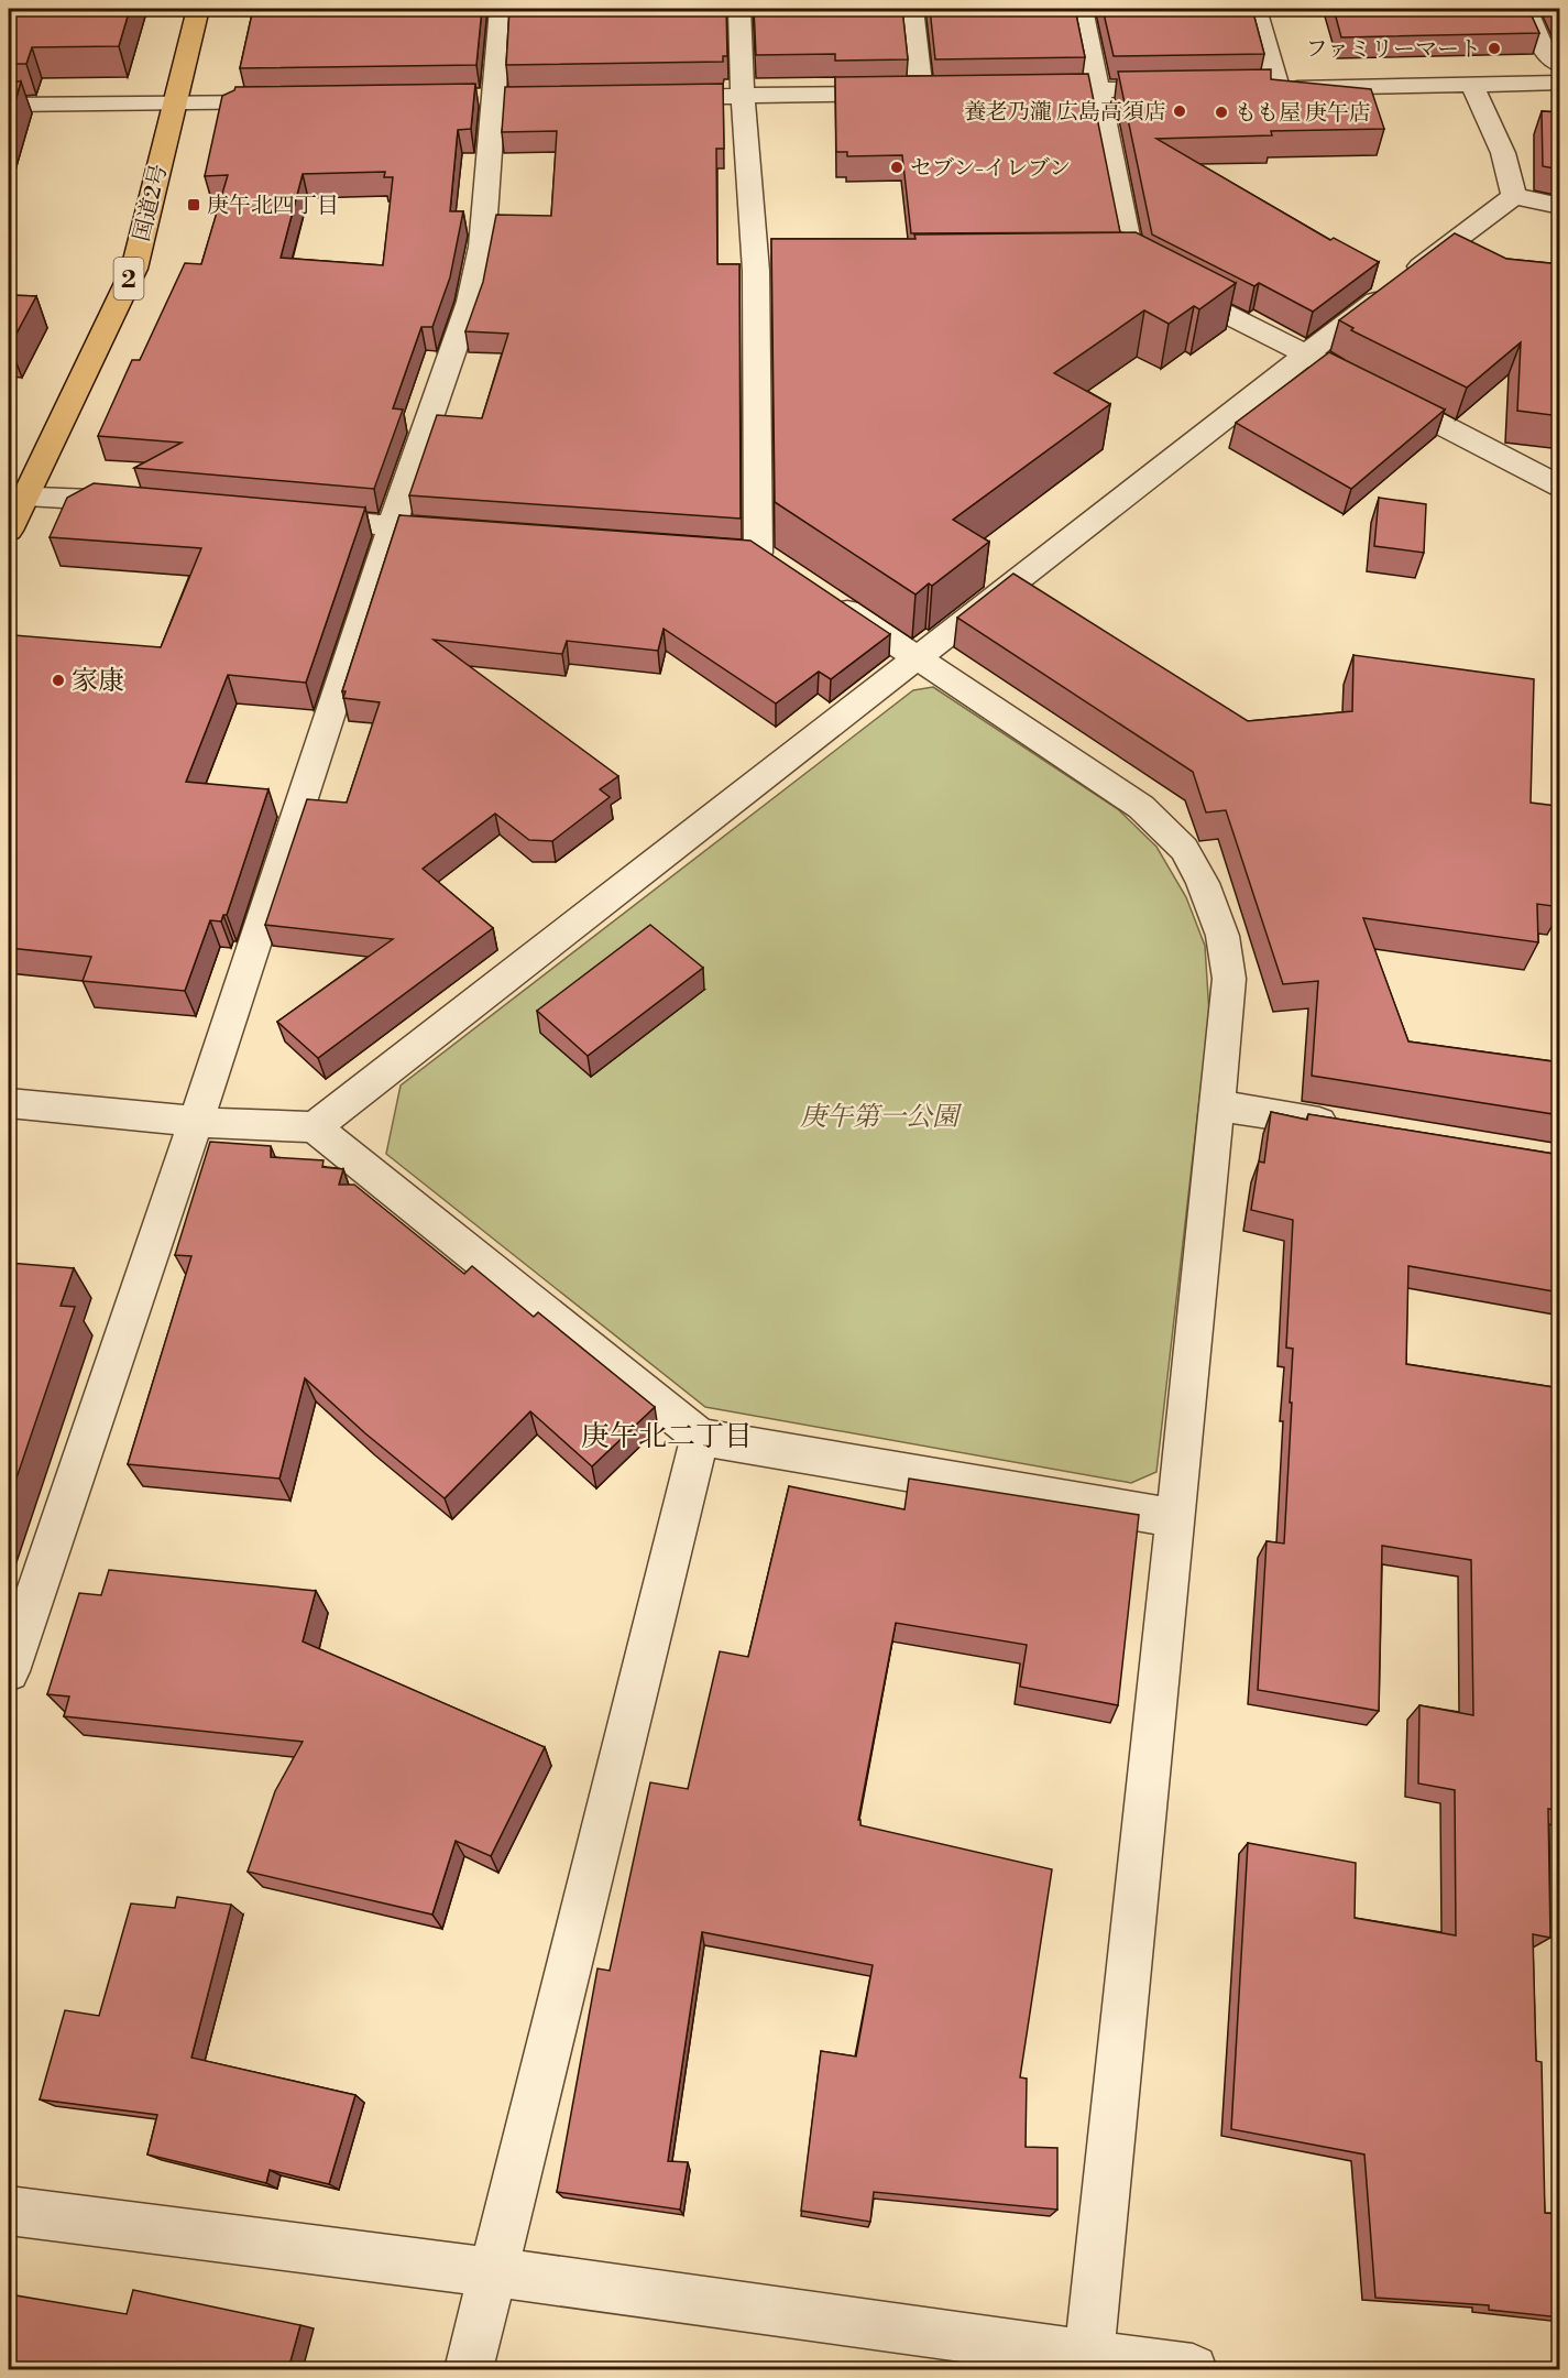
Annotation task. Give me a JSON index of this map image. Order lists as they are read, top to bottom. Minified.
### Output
{"streets":{"highway":["国道2号","2"]},"districts":["庚午北二丁目"],"parks":["庚午第一公園"],"places":{"other":["ファミリーマート","養老乃瀧 広島高須店","もも屋 庚午店","セブン-イレブン","家康"],"transit":["庚午北四丁目"]}}
